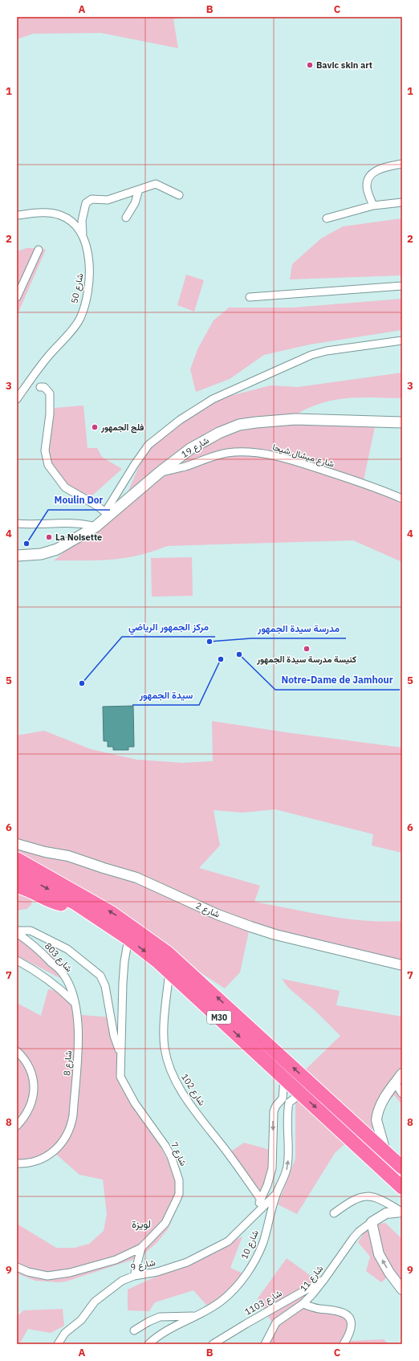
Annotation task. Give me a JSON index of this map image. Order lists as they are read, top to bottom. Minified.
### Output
{"streets":{"highway":["M30"],"main road":["شارع 19"],"street":["شارع 50","شارع ميشال شيحا","شارع 2","شارع 803","شارع 8","شارع 102","شارع 7","شارع 10","شارع 9","شارع 11","شارع 1103"]},"crossings":[["شارع 19","شارع ميشال شيحا"],["شارع 803","شارع 8"],["M30","شارع 102"],["M30","شارع 7"],["M30","شارع 10"],["شارع 10","شارع 9"],["شارع 11","شارع 1103"]],"districts":["لويزة"],"places":["Bavic skin art","فلج الجمهور","La Noisette","Moulin Dor","مدرسة سيدة الجمهور","كنيسة مدرسة سيدة الجمهور","Notre-Dame de Jamhour","سيدة الجمهور","مركز الجمهور الرياضي"],"grid":{"columns":["A","B","C"],"rows":["1","2","3","4","5","6","7","8","9"]}}
